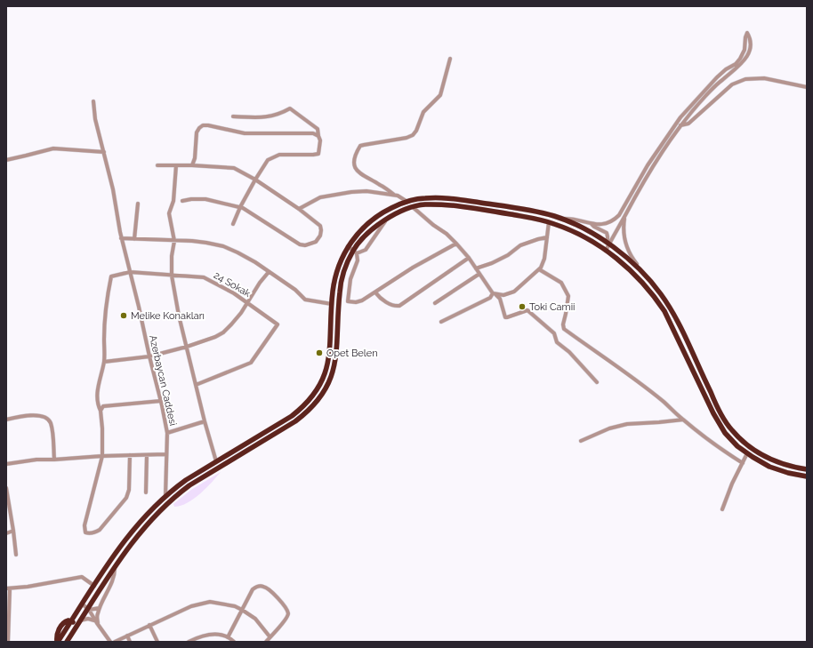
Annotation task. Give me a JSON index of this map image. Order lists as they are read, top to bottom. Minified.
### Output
{"streets":{"street":["24 Sokak","Azerbaycan Caddesi"]},"crossings":[["24 Sokak","Azerbaycan Caddesi"]],"places":["Toki Camii","Melike Konakları","Opet Belen"]}
